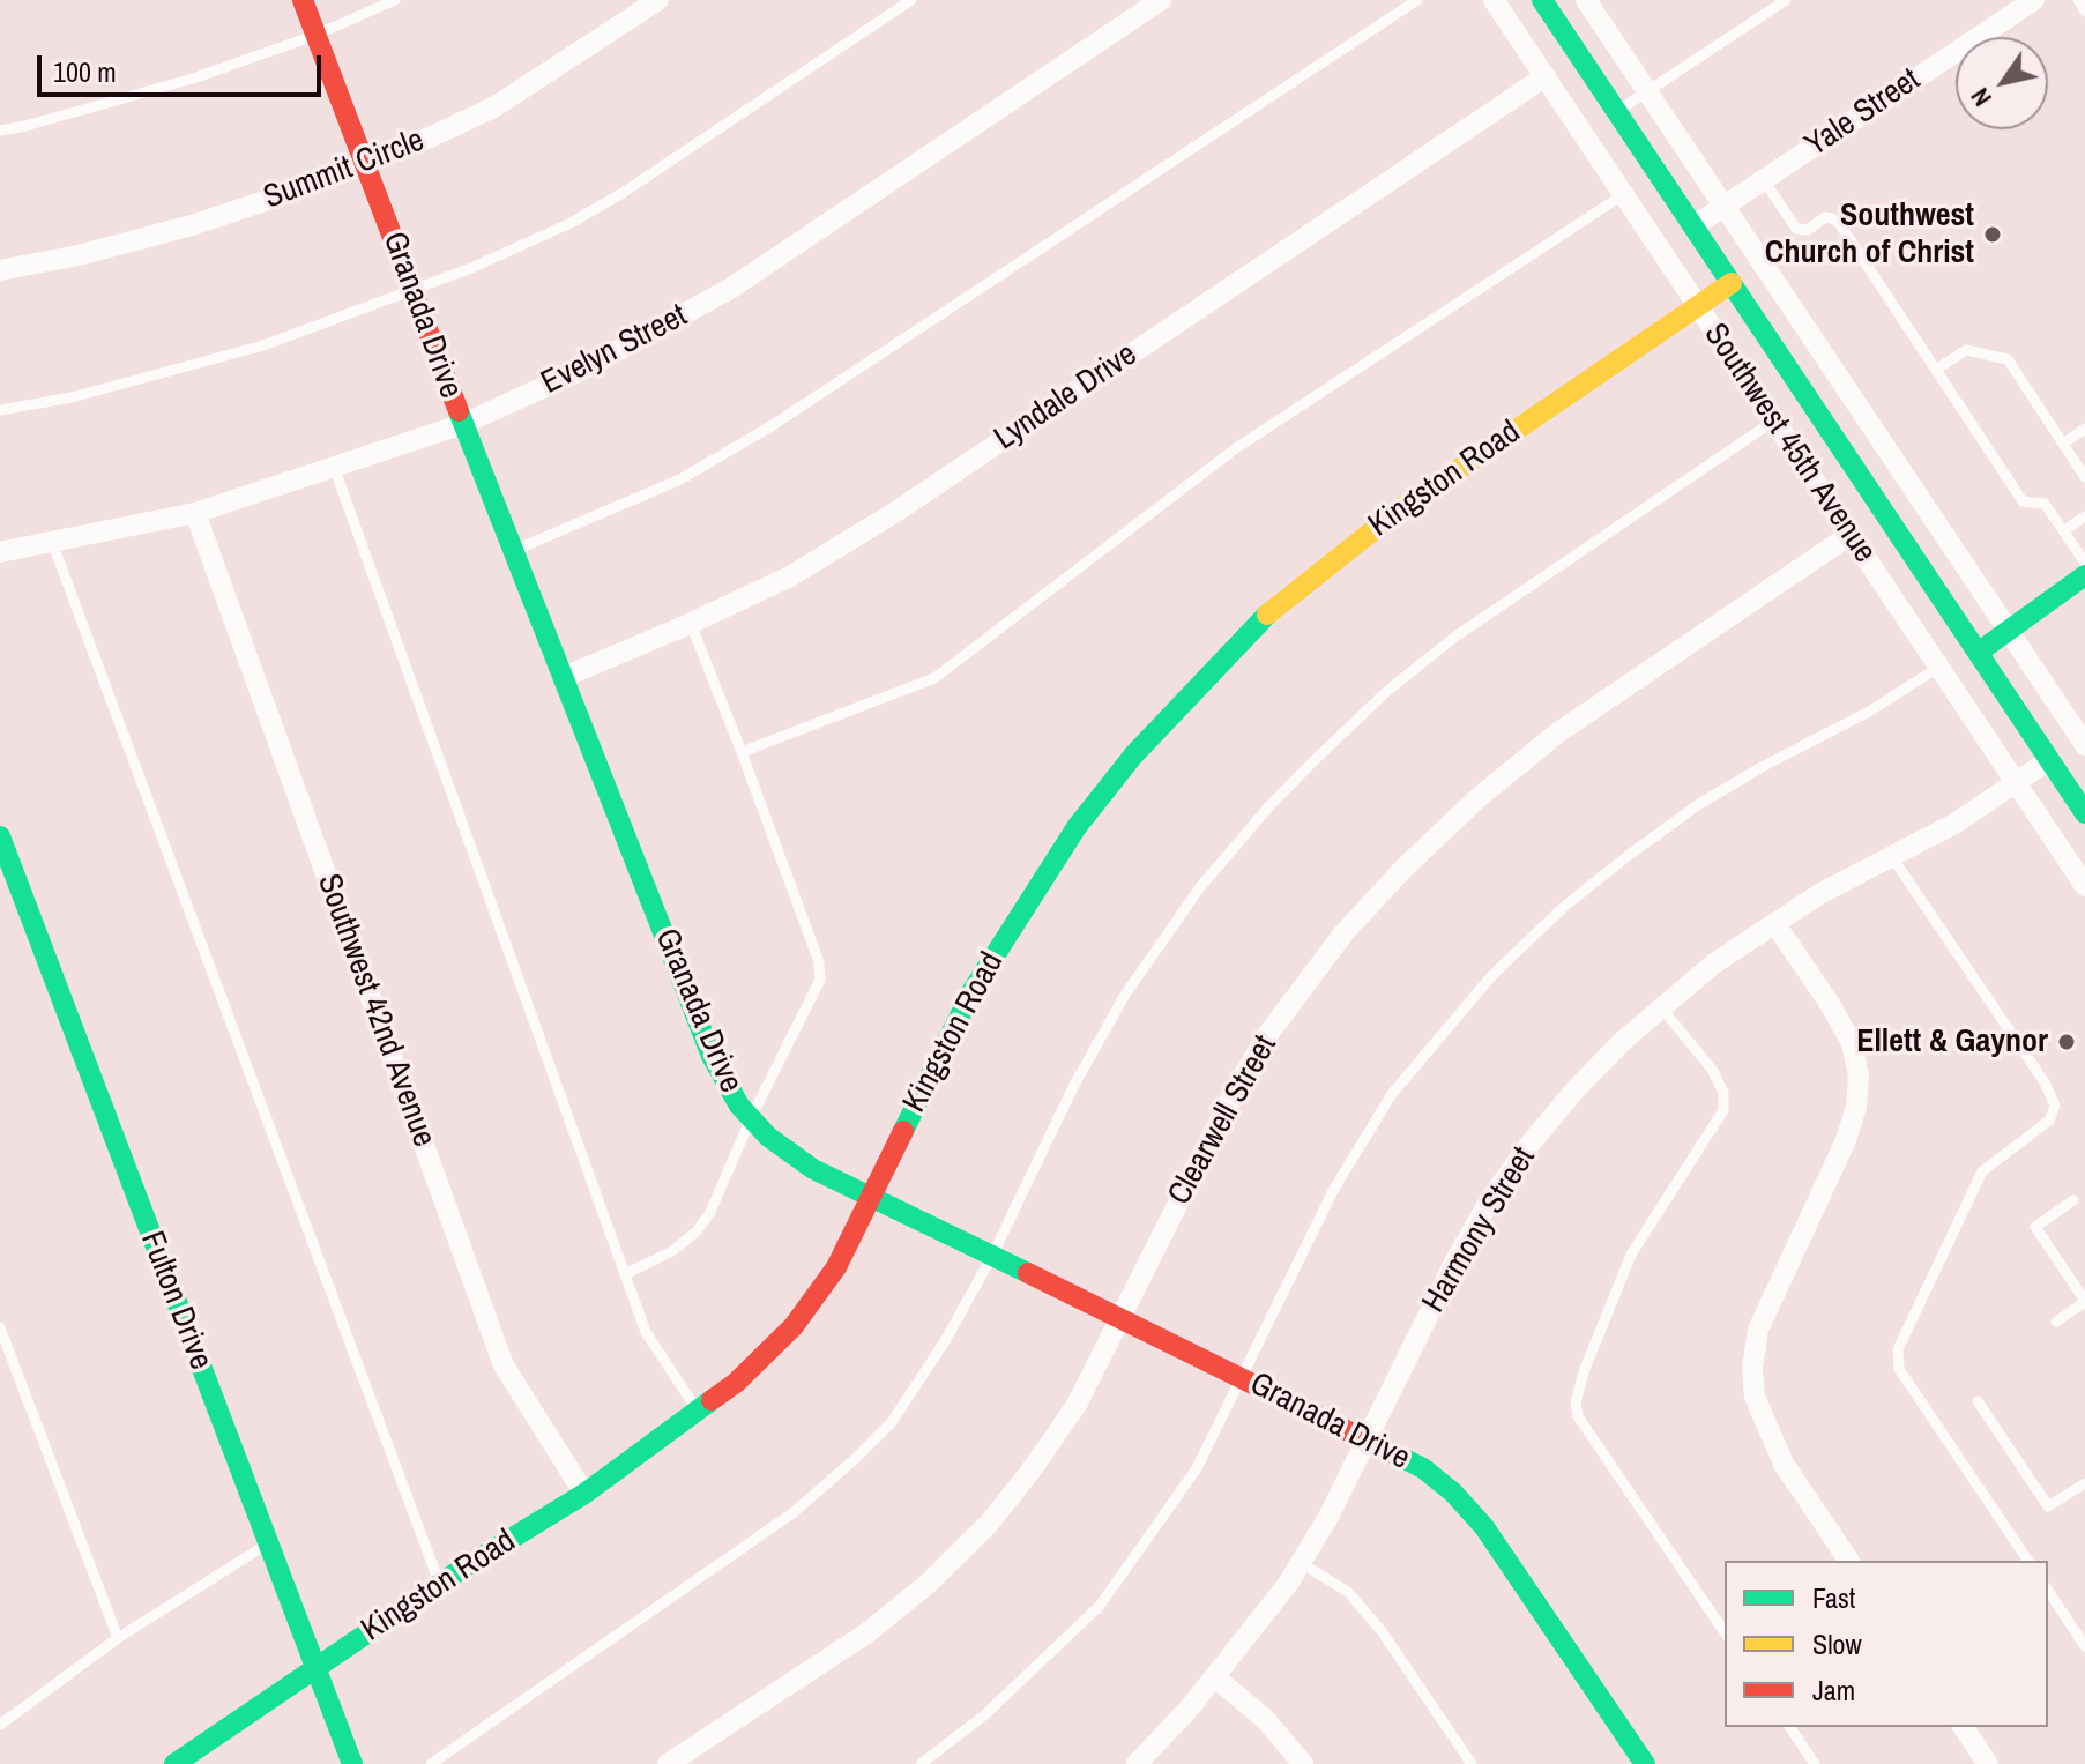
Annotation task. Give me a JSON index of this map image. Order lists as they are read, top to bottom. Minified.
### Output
{"streets":{"street":["Yale Street","Summit Circle","Granada Drive","Evelyn Street","Lyndale Drive","Southwest 45th Avenue","Kingston Road","Southwest 42nd Avenue","Clearwell Street","Harmony Street","Fulton Drive"]},"crossings":[["Yale Street","Southwest 45th Avenue"],["Summit Circle","Granada Drive"],["Granada Drive","Evelyn Street"],["Granada Drive","Lyndale Drive"],["Granada Drive","Kingston Road"],["Granada Drive","Clearwell Street"],["Granada Drive","Harmony Street"],["Evelyn Street","Southwest 42nd Avenue"],["Lyndale Drive","Southwest 45th Avenue"],["Southwest 45th Avenue","Kingston Road"],["Southwest 45th Avenue","Clearwell Street"],["Southwest 45th Avenue","Harmony Street"],["Kingston Road","Southwest 42nd Avenue"],["Kingston Road","Fulton Drive"]],"places":["Southwest Church of Christ","Ellett & Gaynor"],"legend":["Fast","Slow","Jam"],"scale_bar":"100 m","north":"bottom left"}
